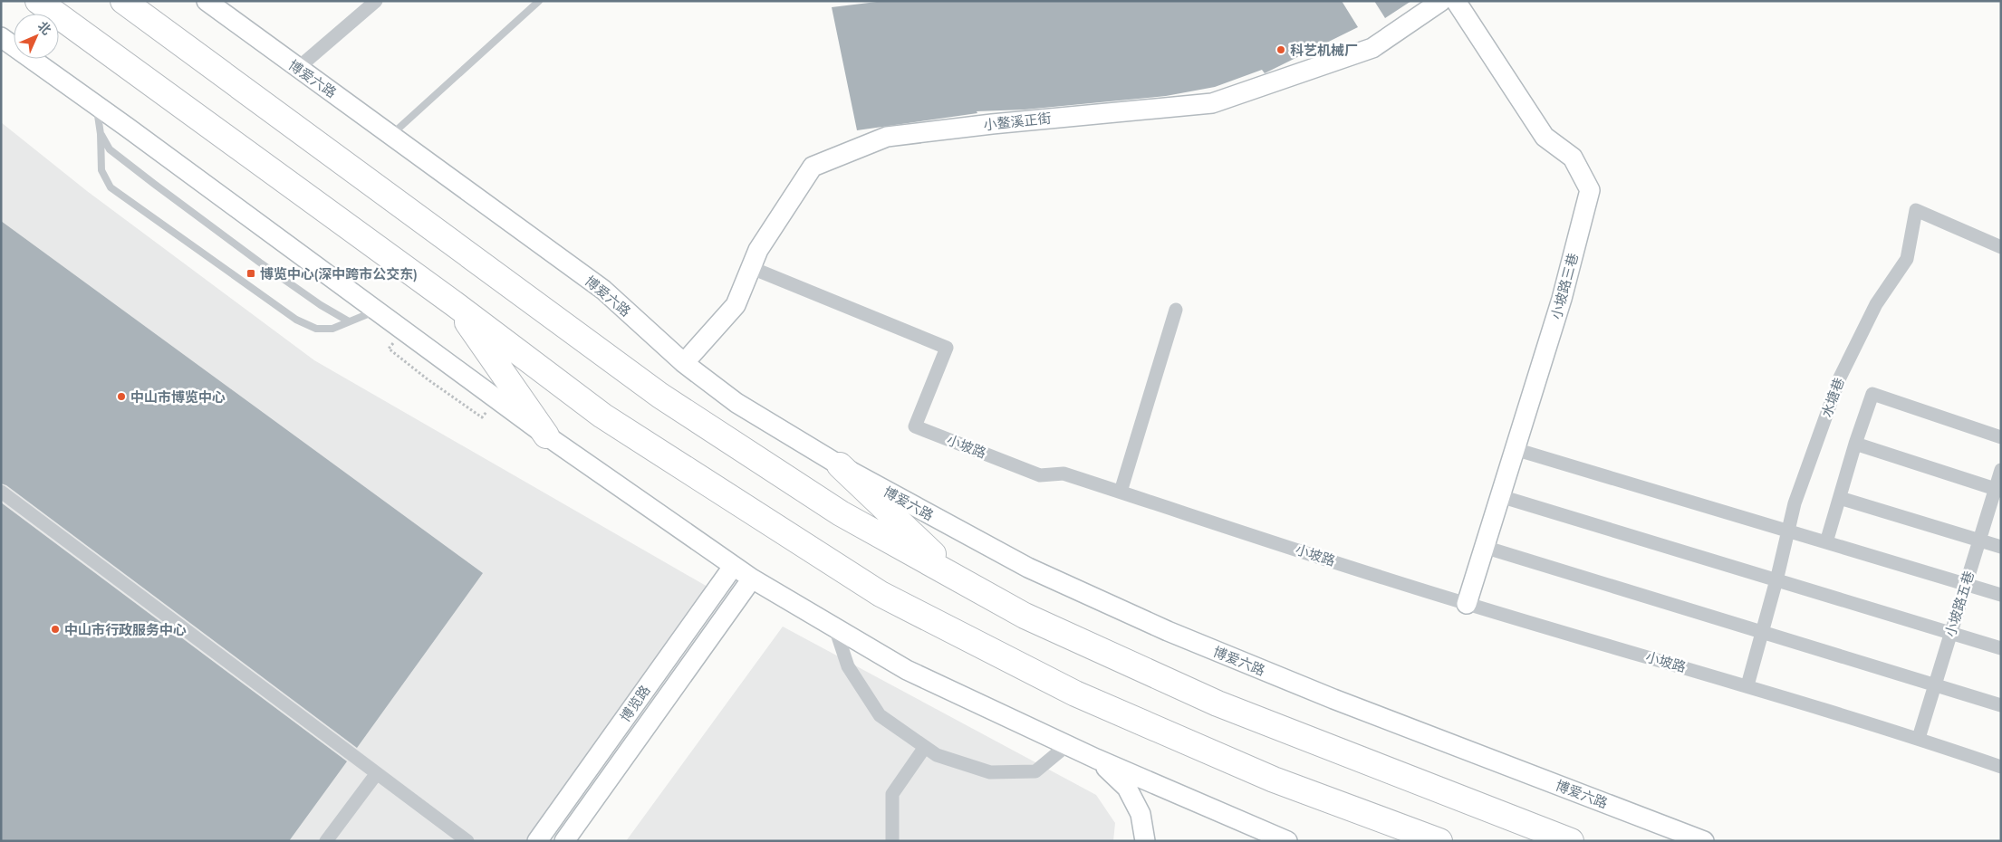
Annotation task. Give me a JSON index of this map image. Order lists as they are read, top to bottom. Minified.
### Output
{"streets":{"street":["博爱六路","小鳌溪正街","小坡路三巷","水塘巷","小坡路","小坡路五巷","博览路"]},"crossings":[["博爱六路","小鳌溪正街"],["小鳌溪正街","小坡路"],["小坡路三巷","小坡路"],["水塘巷","小坡路"],["小坡路","小坡路五巷"]],"places":{"other":["科艺机械厂","中山市博览中心","中山市行政服务中心"],"transit":["博览中心(深中跨市公交东)"]},"north":"top right"}
